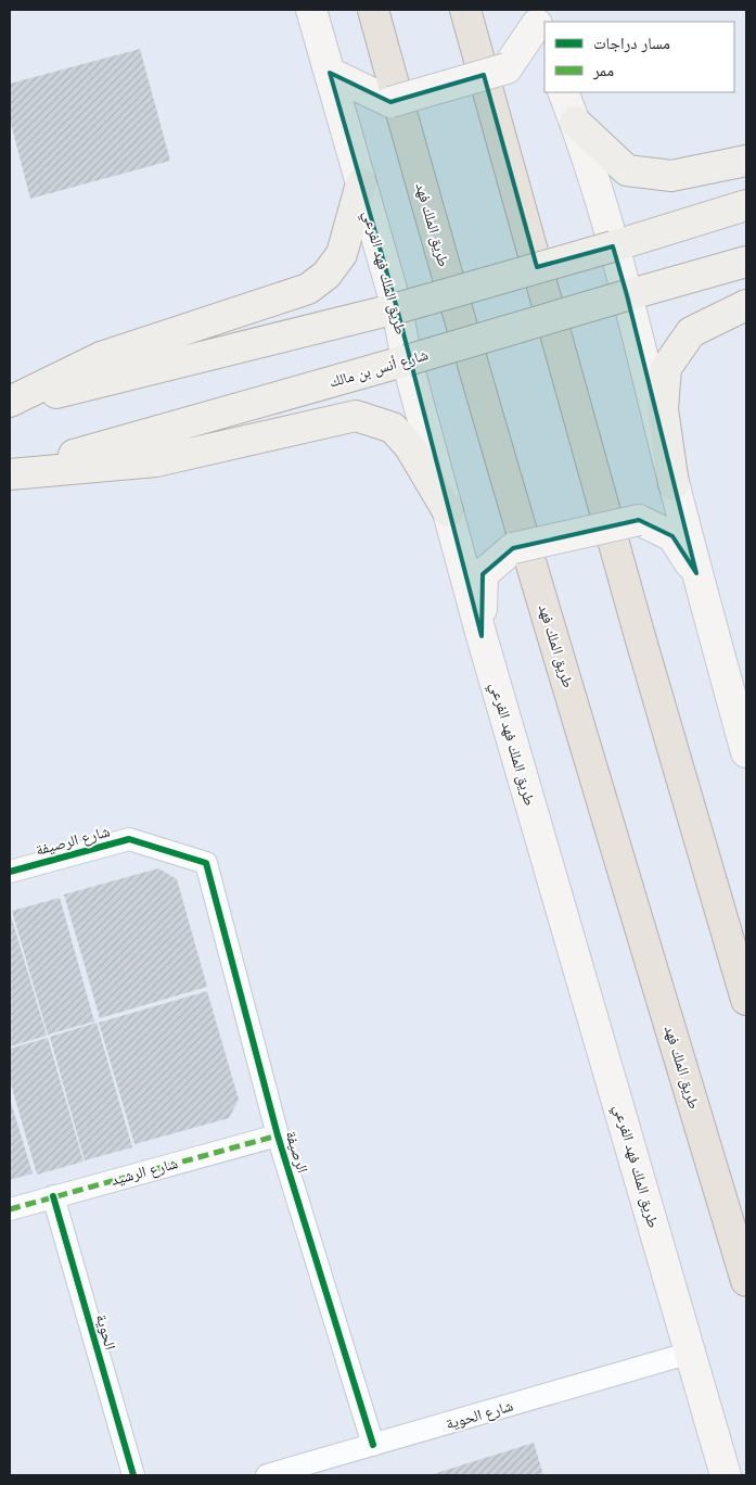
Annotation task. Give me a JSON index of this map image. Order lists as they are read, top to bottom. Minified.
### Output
{"streets":{"highway":["طريق الملك فهد"],"main road":["طريق الملك فهد الفرعي","شارع أنس بن مالك"],"street":["شارع الرصيفة","الرصيفة","شارع الرشيد","الحوية","شارع الحوية"]},"crossings":[["طريق الملك فهد الفرعي","شارع أنس بن مالك"],["طريق الملك فهد الفرعي","شارع الحوية"],["شارع الرصيفة","الرصيفة"],["الرصيفة","شارع الرشيد"],["الرصيفة","شارع الحوية"],["شارع الرشيد","الحوية"]],"legend":["مسار دراجات","ممر"]}
